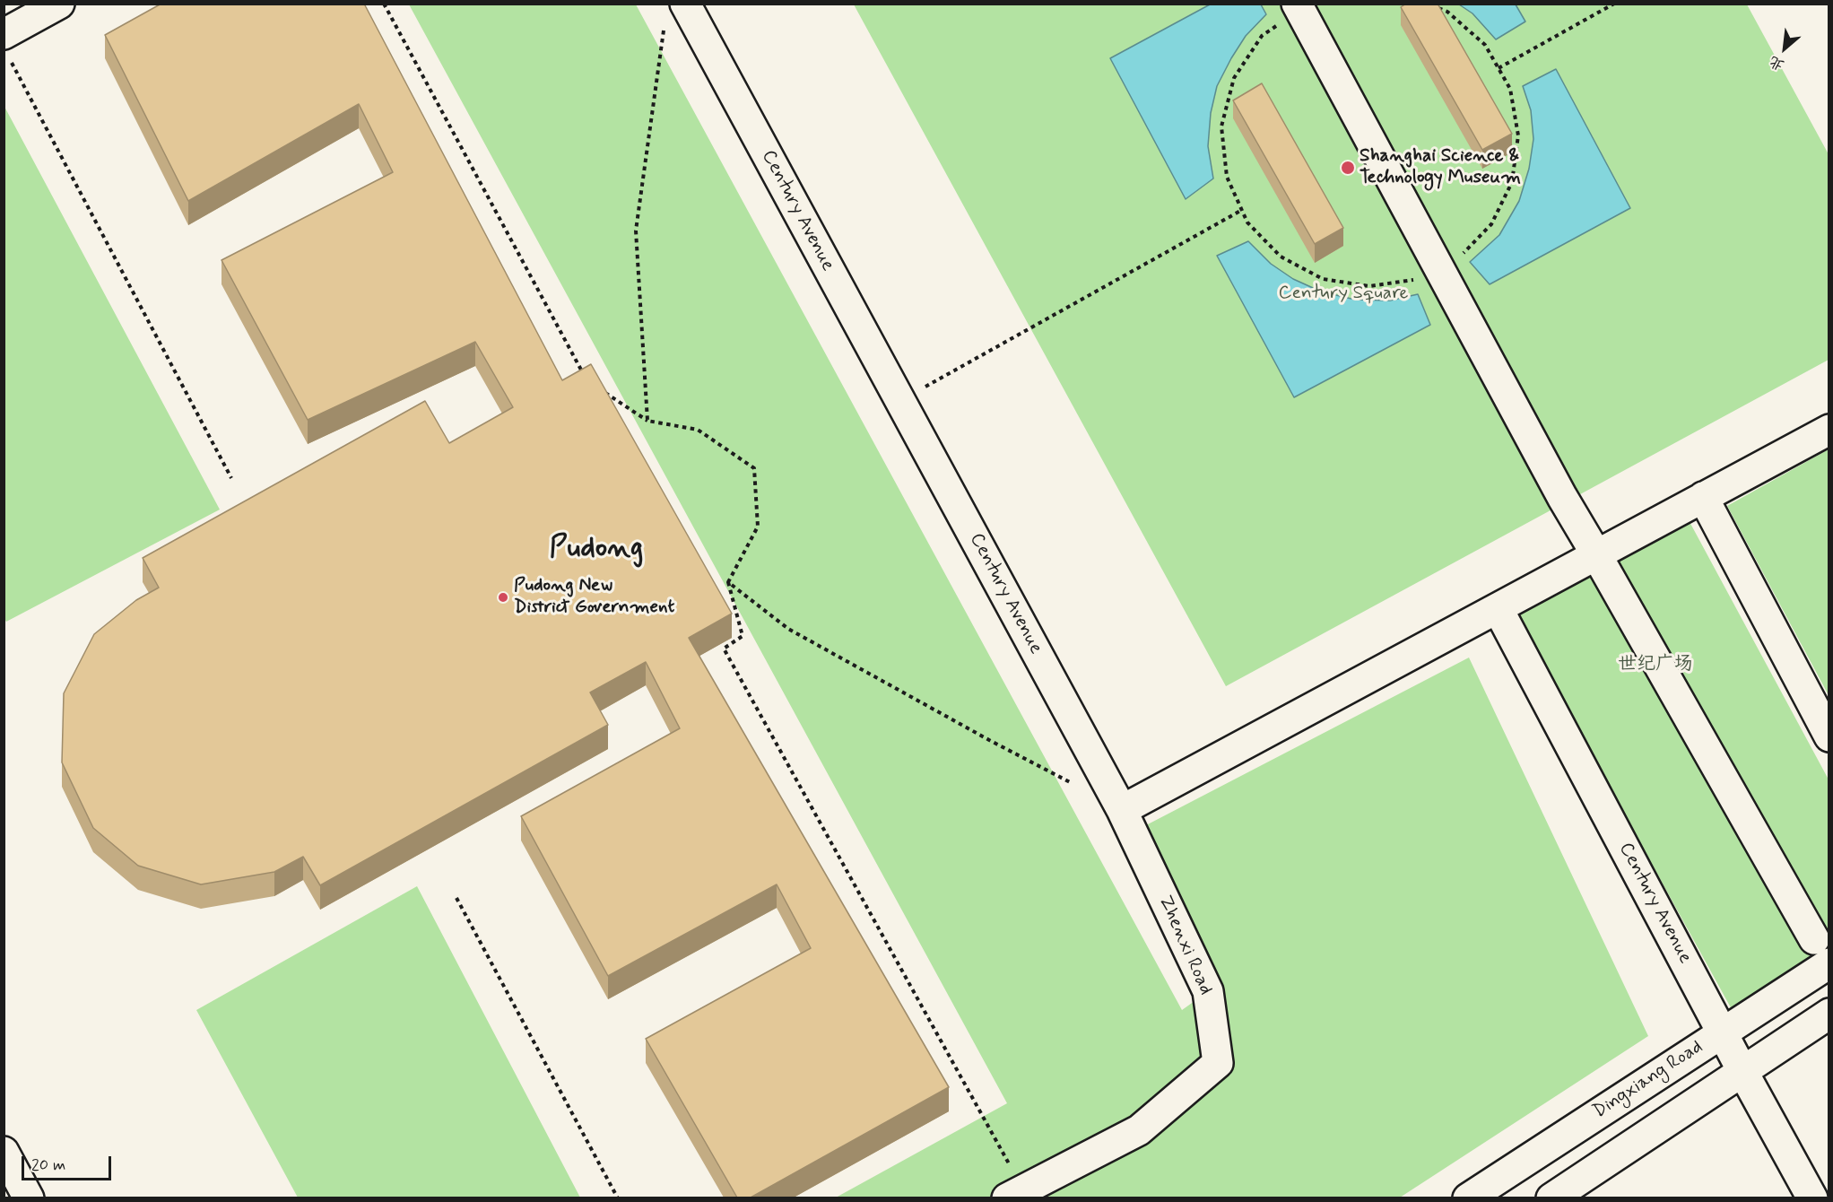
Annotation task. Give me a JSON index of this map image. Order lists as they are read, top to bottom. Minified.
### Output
{"streets":{"street":["Century Avenue","Zhenxi Road","Dingxiang Road"]},"crossings":[["Century Avenue","Zhenxi Road"],["Century Avenue","Dingxiang Road"]],"districts":["Pudong"],"parks":["Century Square","世纪广场"],"places":["Shanghai Science & Technology Museum","Pudong New District Government"],"scale_bar":"20 m","north":"bottom left"}
